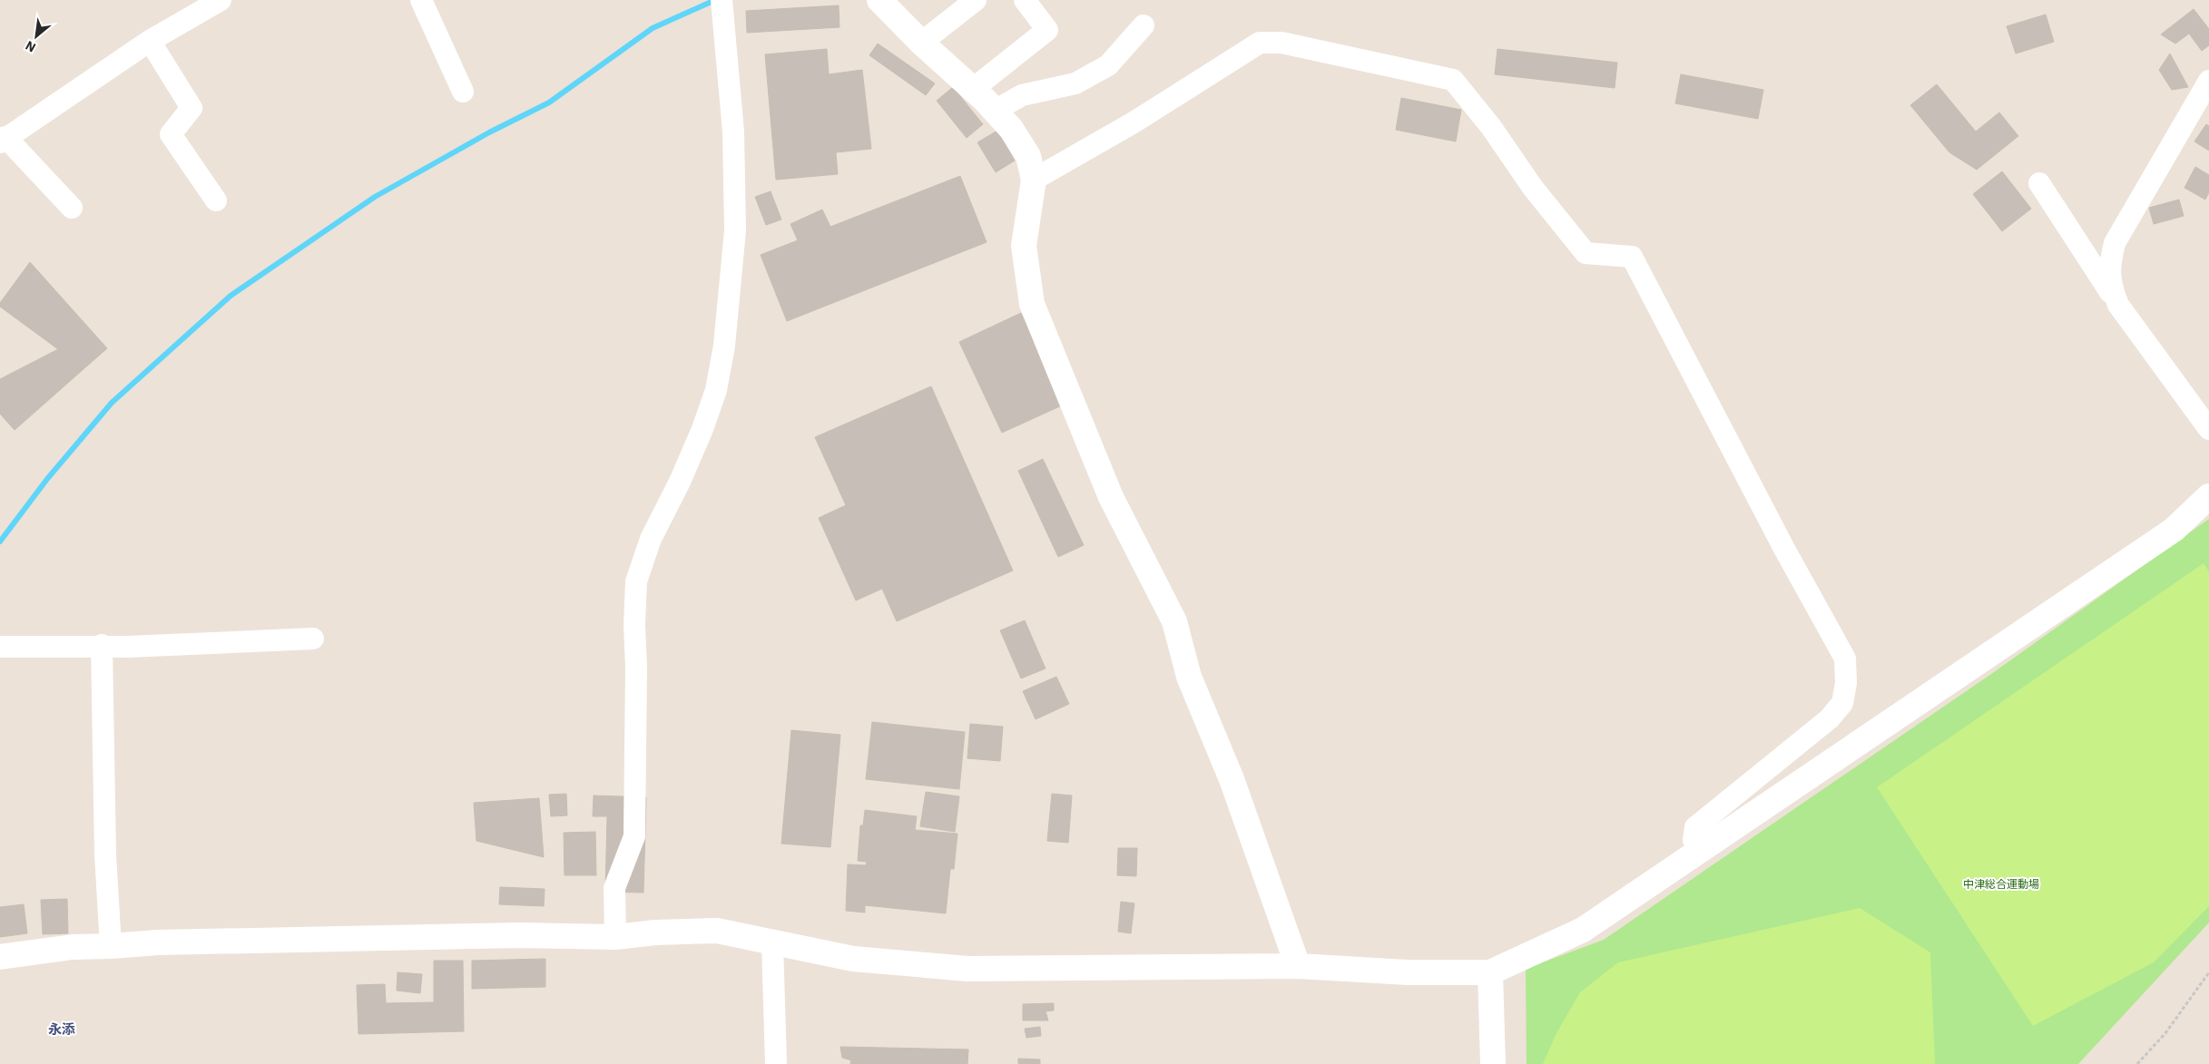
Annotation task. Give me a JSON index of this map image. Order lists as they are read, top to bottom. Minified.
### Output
{"districts":["永添"],"parks":["中津総合運動場"],"north":"bottom left"}
